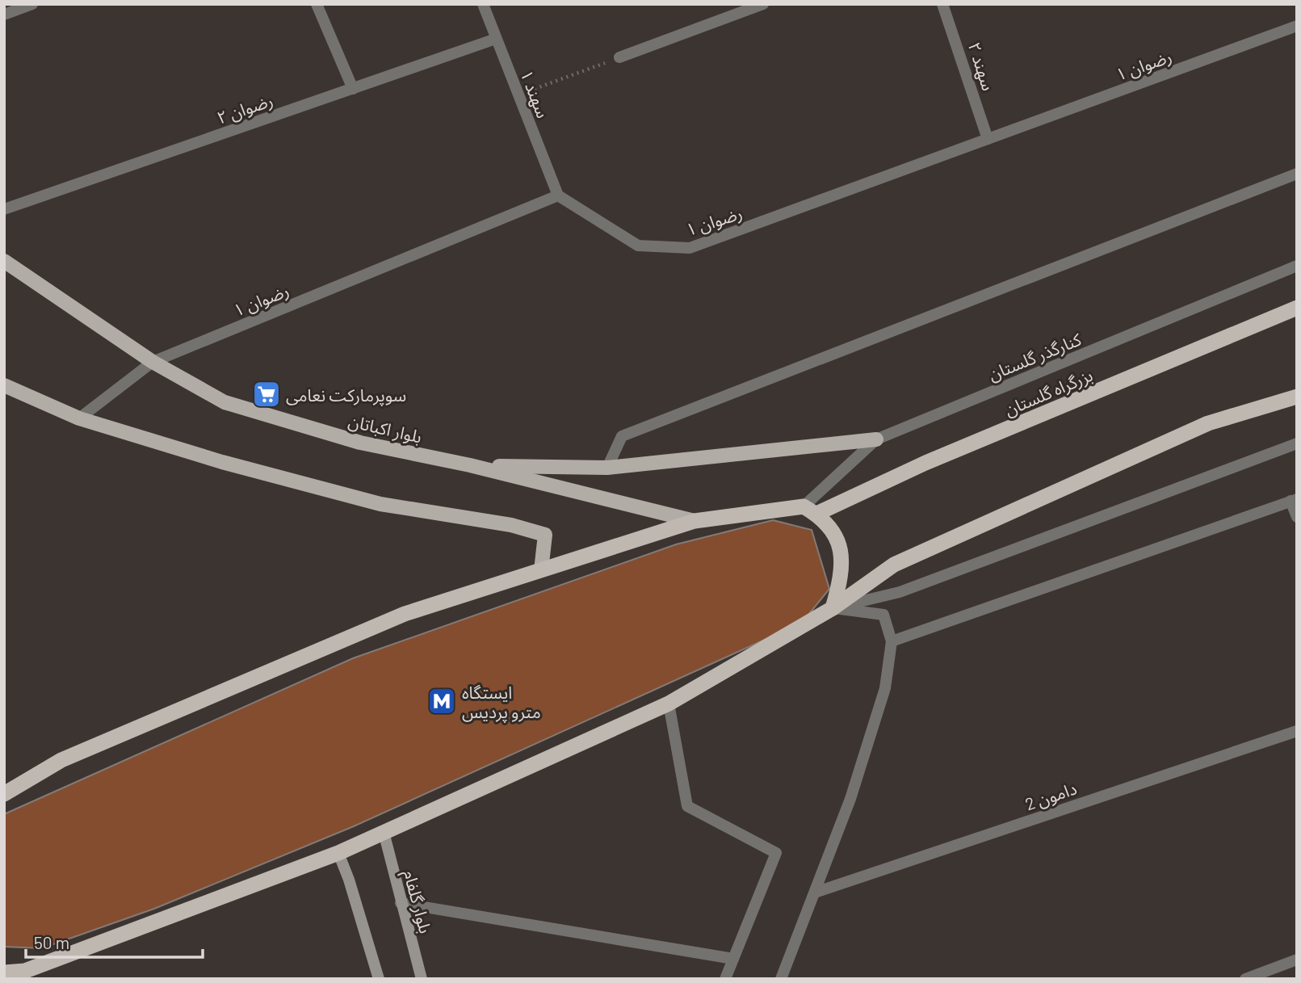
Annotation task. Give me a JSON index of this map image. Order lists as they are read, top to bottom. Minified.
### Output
{"streets":{"highway":["بزرگراه گلستان"],"main road":["بلوار اکباتان","بلوار گلفام"],"street":["رضوان ۱","سهند ۲","سهند ۱","رضوان ۲","کنارگذر گلستان","دامون 2"]},"crossings":[["رضوان ۱","سهند ۲"],["رضوان ۱","سهند ۱"],["رضوان ۱","بلوار اکباتان"],["سهند ۱","رضوان ۲"],["کنارگذر گلستان","بزرگراه گلستان"],["بزرگراه گلستان","بلوار اکباتان"]],"places":{"supermarket":["سوپرمارکت نعامی"],"metro station":["ایستگاه مترو پردیس"]},"scale_bar":"50 m"}
